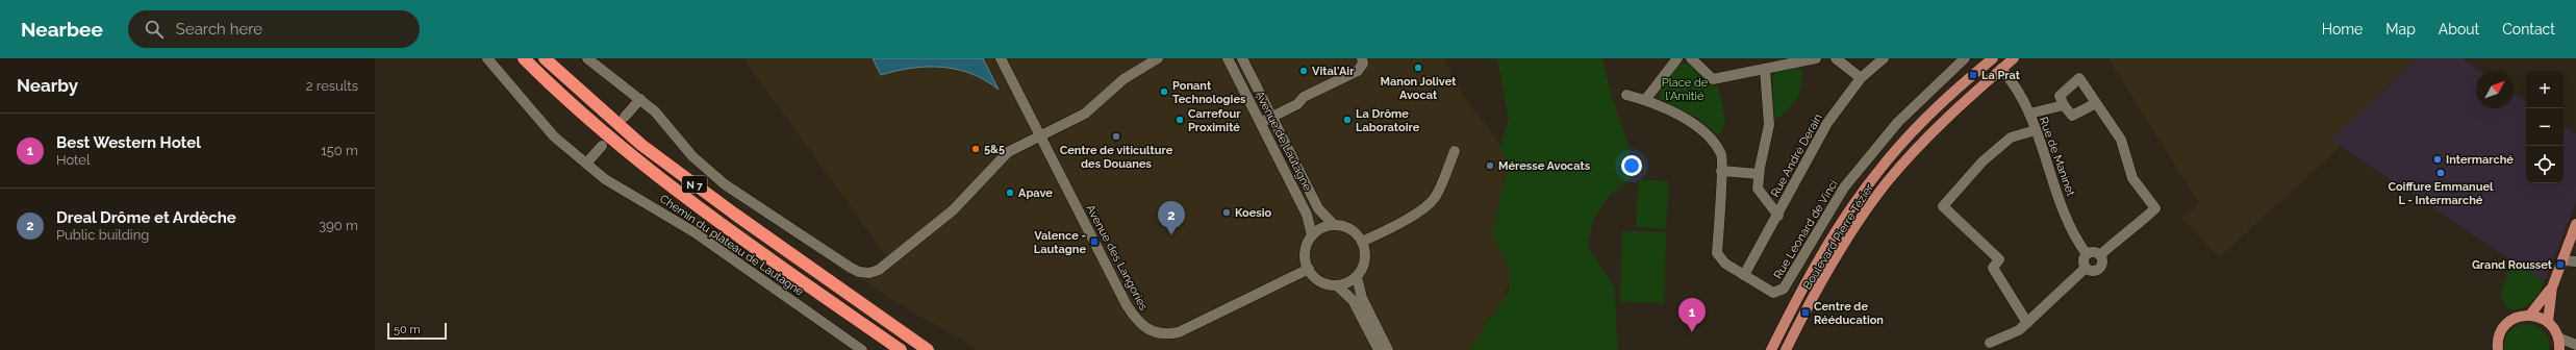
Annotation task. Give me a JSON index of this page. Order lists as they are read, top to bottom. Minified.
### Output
{"streets":{"highway":["N 7"],"main road":["Boulevard Pierre Tézier"],"street":["Avenue de Lautagne","Rue André Derain","Rue de Maninet","Rue Léonard de Vinci","Chemin du plateau de Lautagne","Avenue des Langories"]},"crossings":[["Avenue de Lautagne","Avenue des Langories"],["Rue André Derain","Rue Léonard de Vinci"],["Rue de Maninet","Boulevard Pierre Tézier"]],"parks":["Place de l'Amitié"],"places":{"other":["Manon Jolivet Avocat","Vital'Air","Ponant Technologies","Carrefour Proximité","La Drôme Laboratoire","Centre de viticulture des Douanes","5&5","Intermarché","Méresse Avocats","Coiffure Emmanuel L - Intermarché","Apave","Koesio"],"transit":["La Prat","Valence - Lautagne","Grand Rousset","Centre de Rééducation"]},"scale_bar":"50 m","north":"top right","page":{"header":"Nearbee","search":"Search here","nav":["Home","Map","About","Contact"],"heading":["Nearby","2 results"],"map_buttons":["+","−"],"list":[{"mark":"1","name":"Best Western Hotel","note":"Hotel","value":"150 m"},{"mark":"2","name":"Dreal Drôme et Ardèche","note":"Public building","value":"390 m"}],"pins":["2","1"],"scale":"50 m"}}
